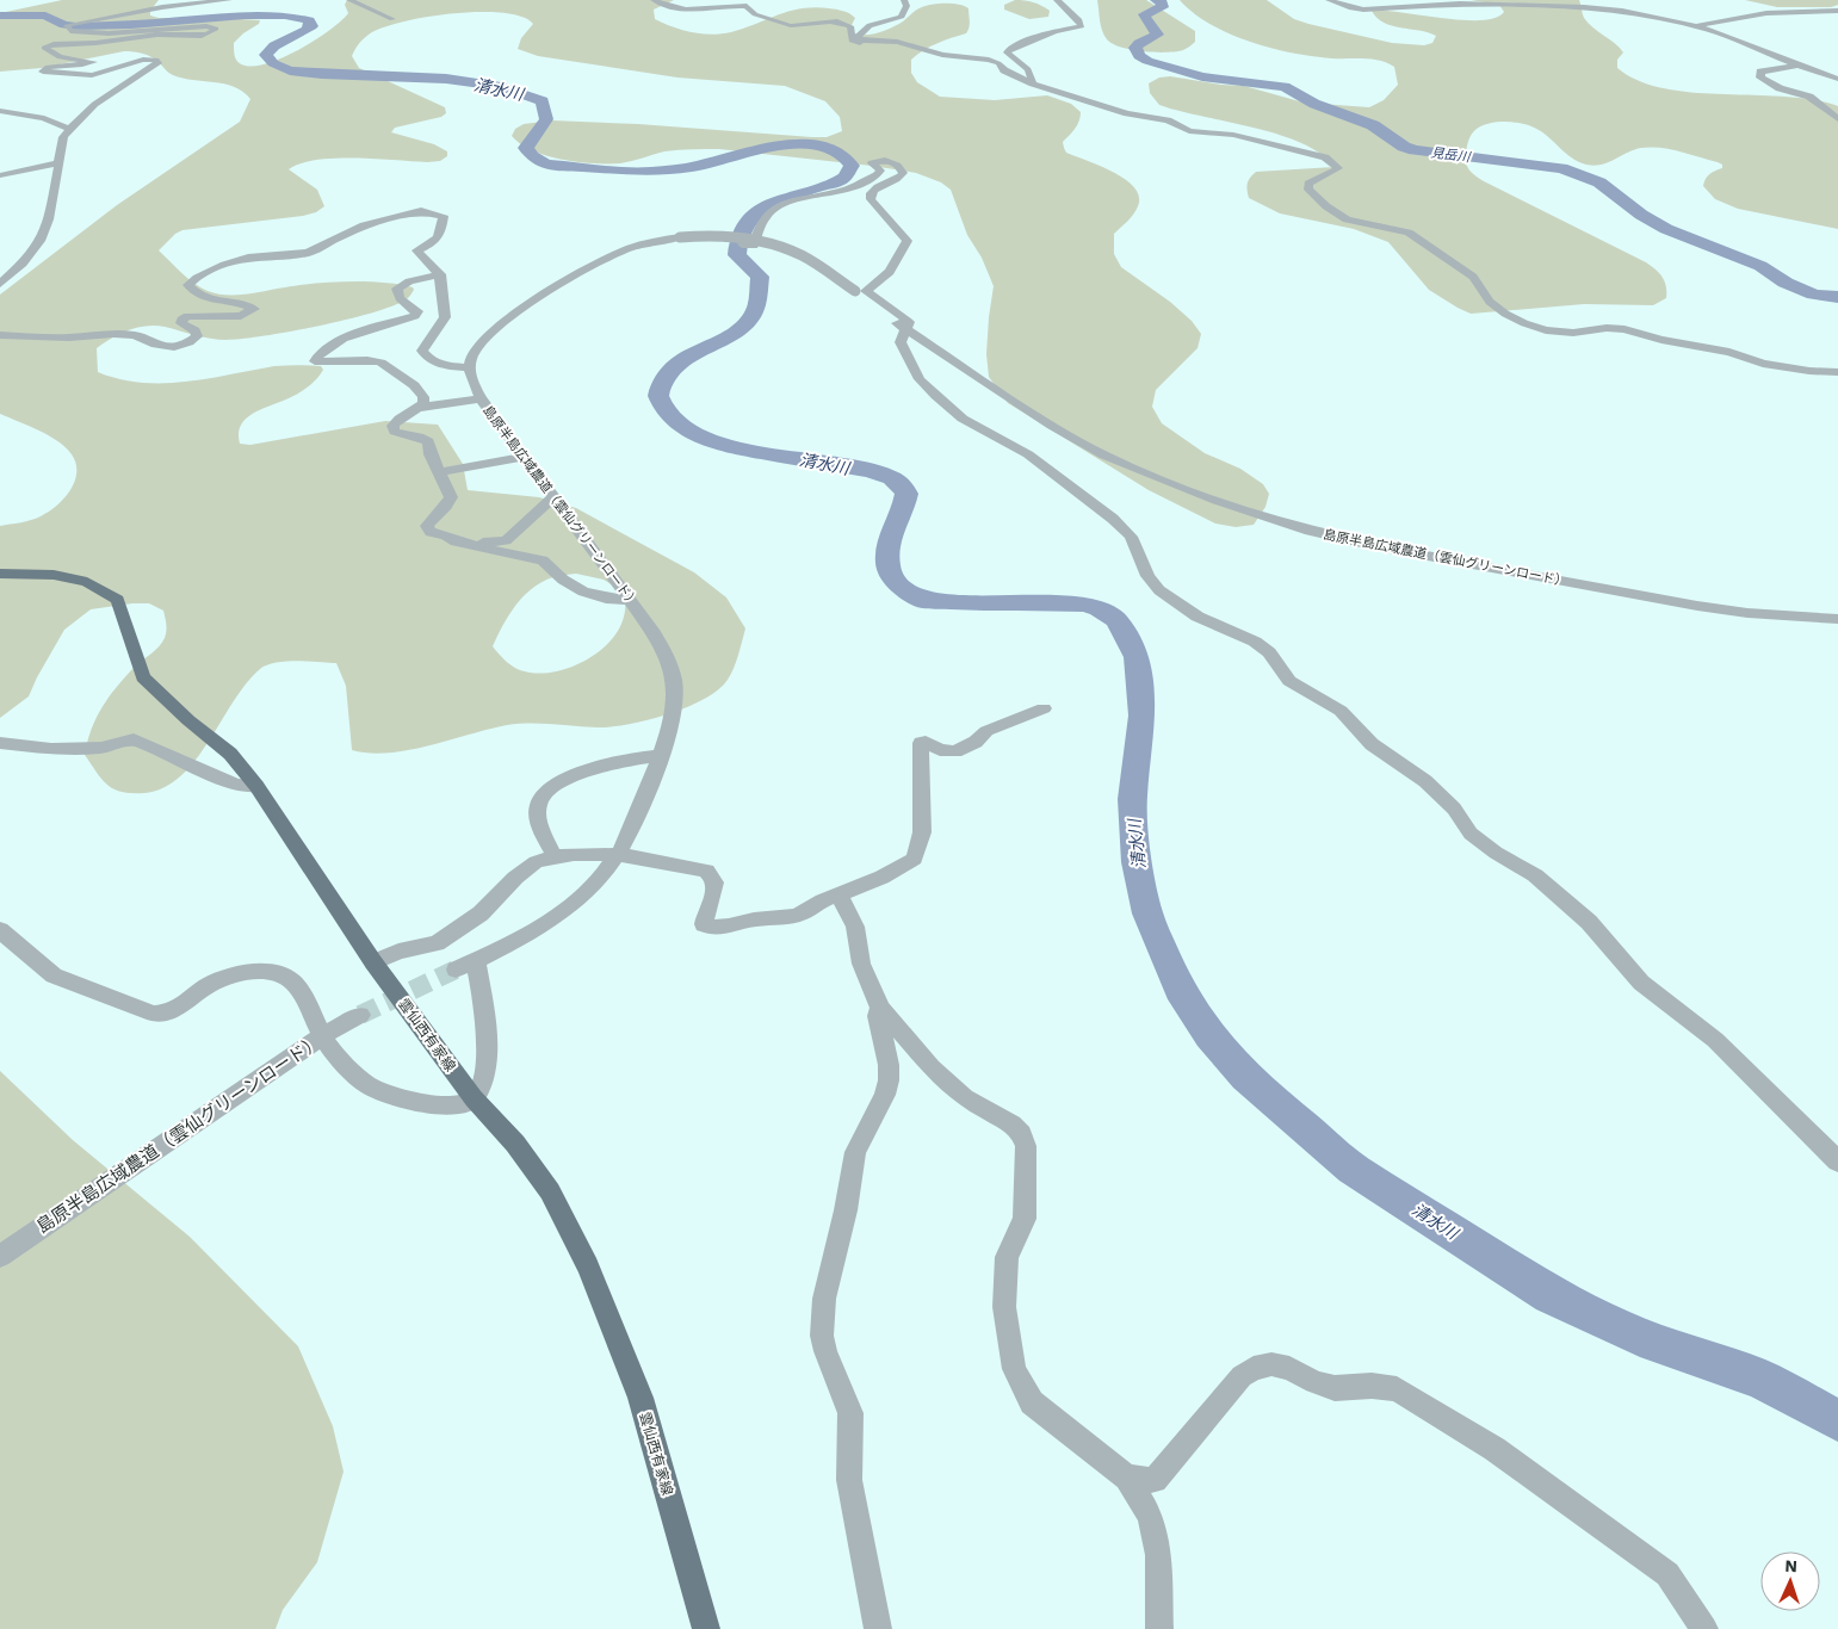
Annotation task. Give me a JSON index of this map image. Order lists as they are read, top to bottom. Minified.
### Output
{"streets":{"main road":["雲仙西有家線"],"street":["島原半島広域農道（雲仙グリーンロード）"]},"water":["清水川","見岳川"],"north":"top"}
